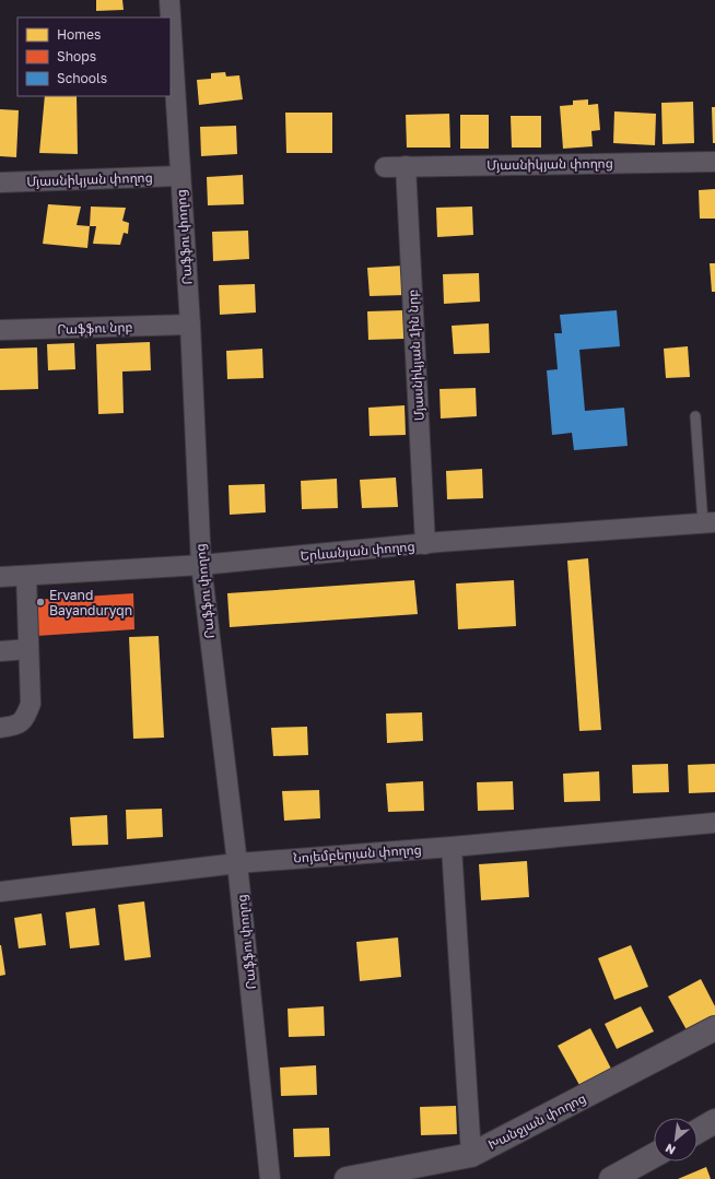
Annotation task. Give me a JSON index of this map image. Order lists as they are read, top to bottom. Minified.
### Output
{"streets":{"street":["Մյասնիկյան փողոց","Րաֆֆու փողոց","Րաֆֆու նրբ","Մյասնիկյան 1ին նրբ","Երևանյան փողոց","Նոյեմբերյան փողոց","Խանջյան փողոց"]},"crossings":[["Մյասնիկյան փողոց","Րաֆֆու փողոց"],["Մյասնիկյան փողոց","Մյասնիկյան 1ին նրբ"],["Րաֆֆու փողոց","Րաֆֆու նրբ"],["Րաֆֆու փողոց","Երևանյան փողոց"],["Րաֆֆու փողոց","Նոյեմբերյան փողոց"],["Մյասնիկյան 1ին նրբ","Երևանյան փողոց"]],"places":["Ervand Bayanduryqn"],"legend":["Homes","Shops","Schools"],"north":"bottom left"}
